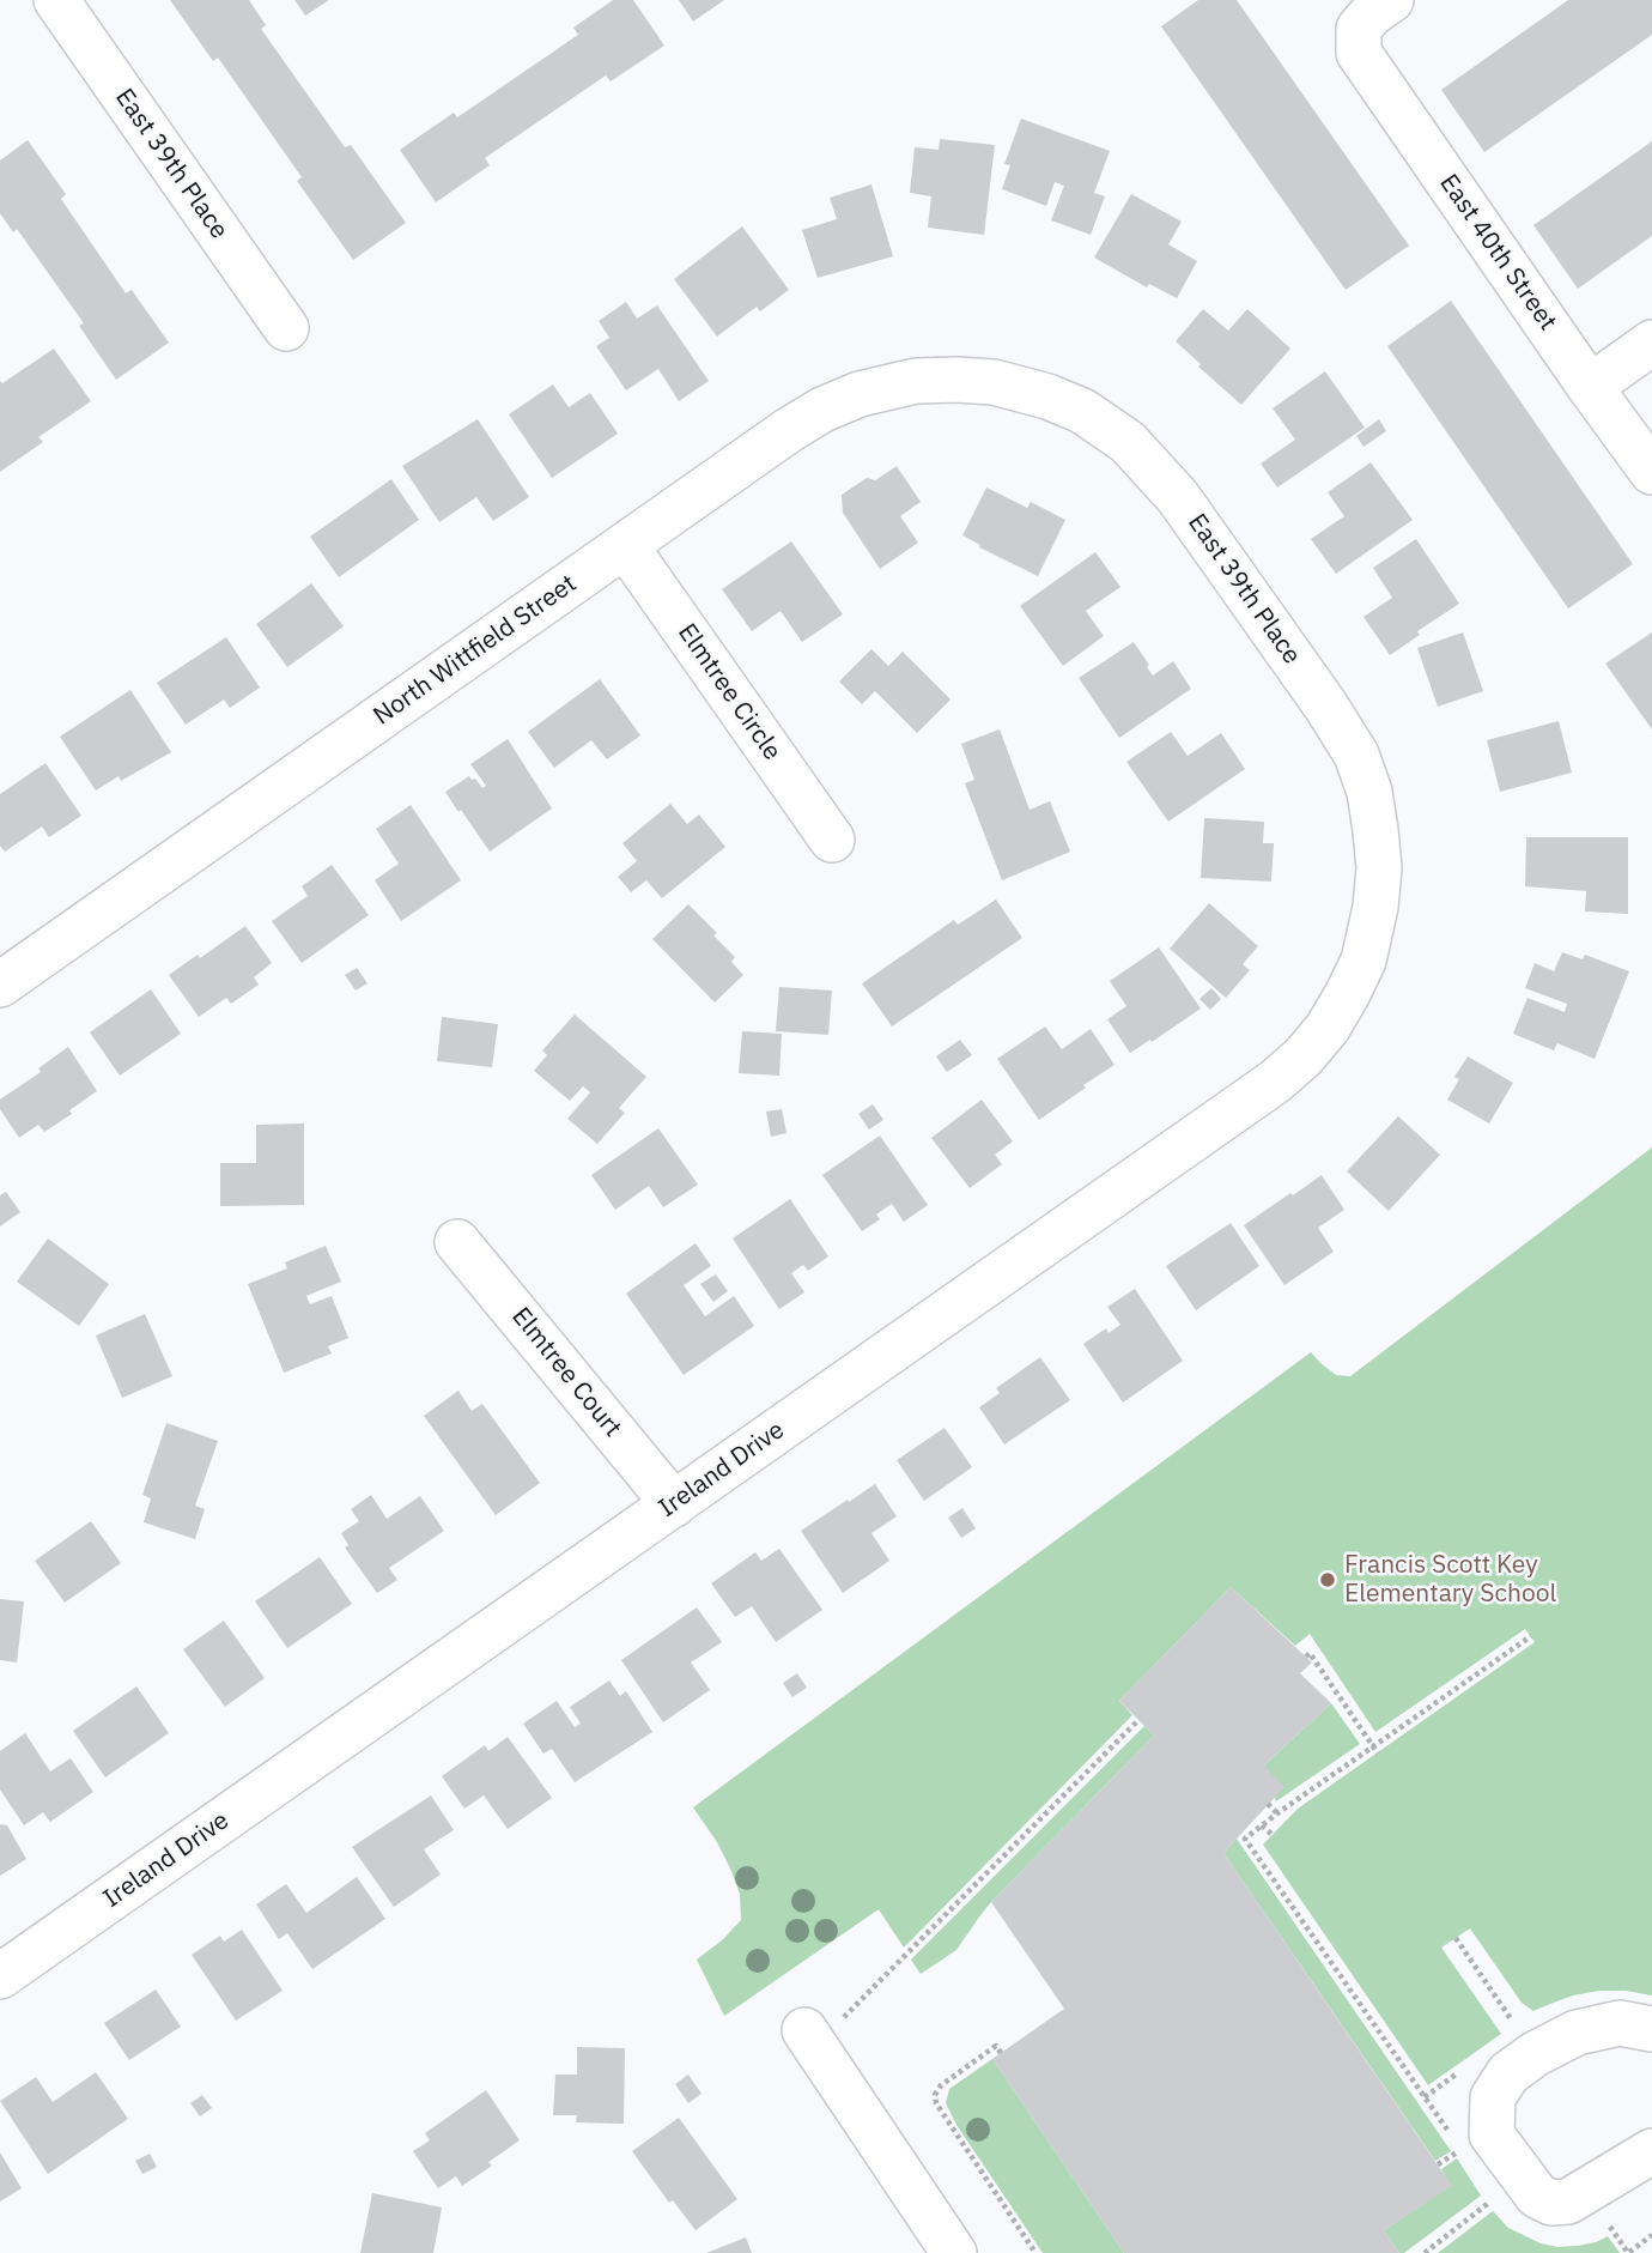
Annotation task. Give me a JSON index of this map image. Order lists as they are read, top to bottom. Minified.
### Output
{"streets":{"street":["East 39th Place","East 40th Street","North Wittfield Street","Elmtree Circle","Elmtree Court","Ireland Drive"]},"crossings":[["East 39th Place","North Wittfield Street"],["East 39th Place","Ireland Drive"],["North Wittfield Street","Elmtree Circle"],["Elmtree Court","Ireland Drive"]],"places":["Francis Scott Key Elementary School"]}
